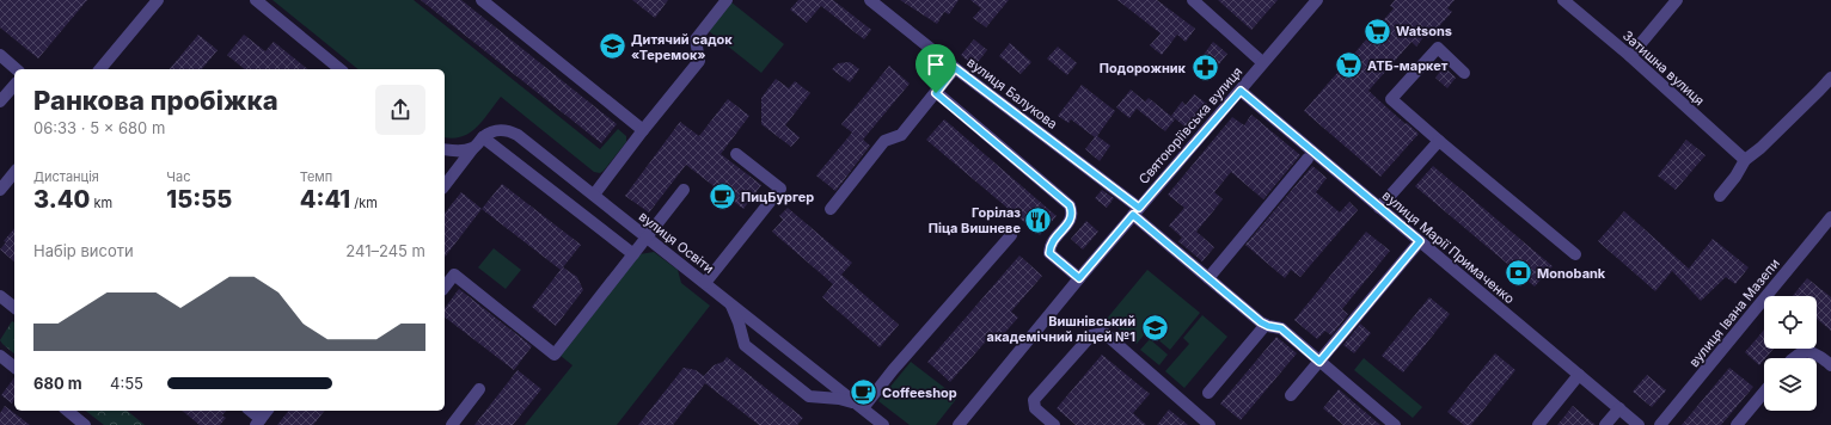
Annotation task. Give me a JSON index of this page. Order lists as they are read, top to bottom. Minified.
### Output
{"streets":{"street":["Затишна вулиця","вулиця Балукова","Святоюріївська вулиця","вулиця Освіти","вулиця Марії Примаченко","вулиця Івана Мазепи"]},"crossings":[["вулиця Балукова","Святоюріївська вулиця"],["Святоюріївська вулиця","вулиця Марії Примаченко"]],"places":{"supermarket":["Watsons","АТБ-маркет"],"school or university":["Дитячий садок «Теремок»","Вишнівський академічний ліцей №1"],"pharmacy":["Подорожник"],"cafe":["ПицБургер","Coffeeshop"],"restaurant":["Горілаз Піца Вишневе"],"bank":["Monobank"]},"page":{"heading":["Ранкова пробіжка","06:33 · 5 × 680 m"],"stats":[["Дистанція","3.40 km"],["Час","15:55"],["Темп","4:41 /km"]],"chart":["Набір висоти","241–245 m"],"list":[{"name":"680 m","note":"4:55"}]}}
